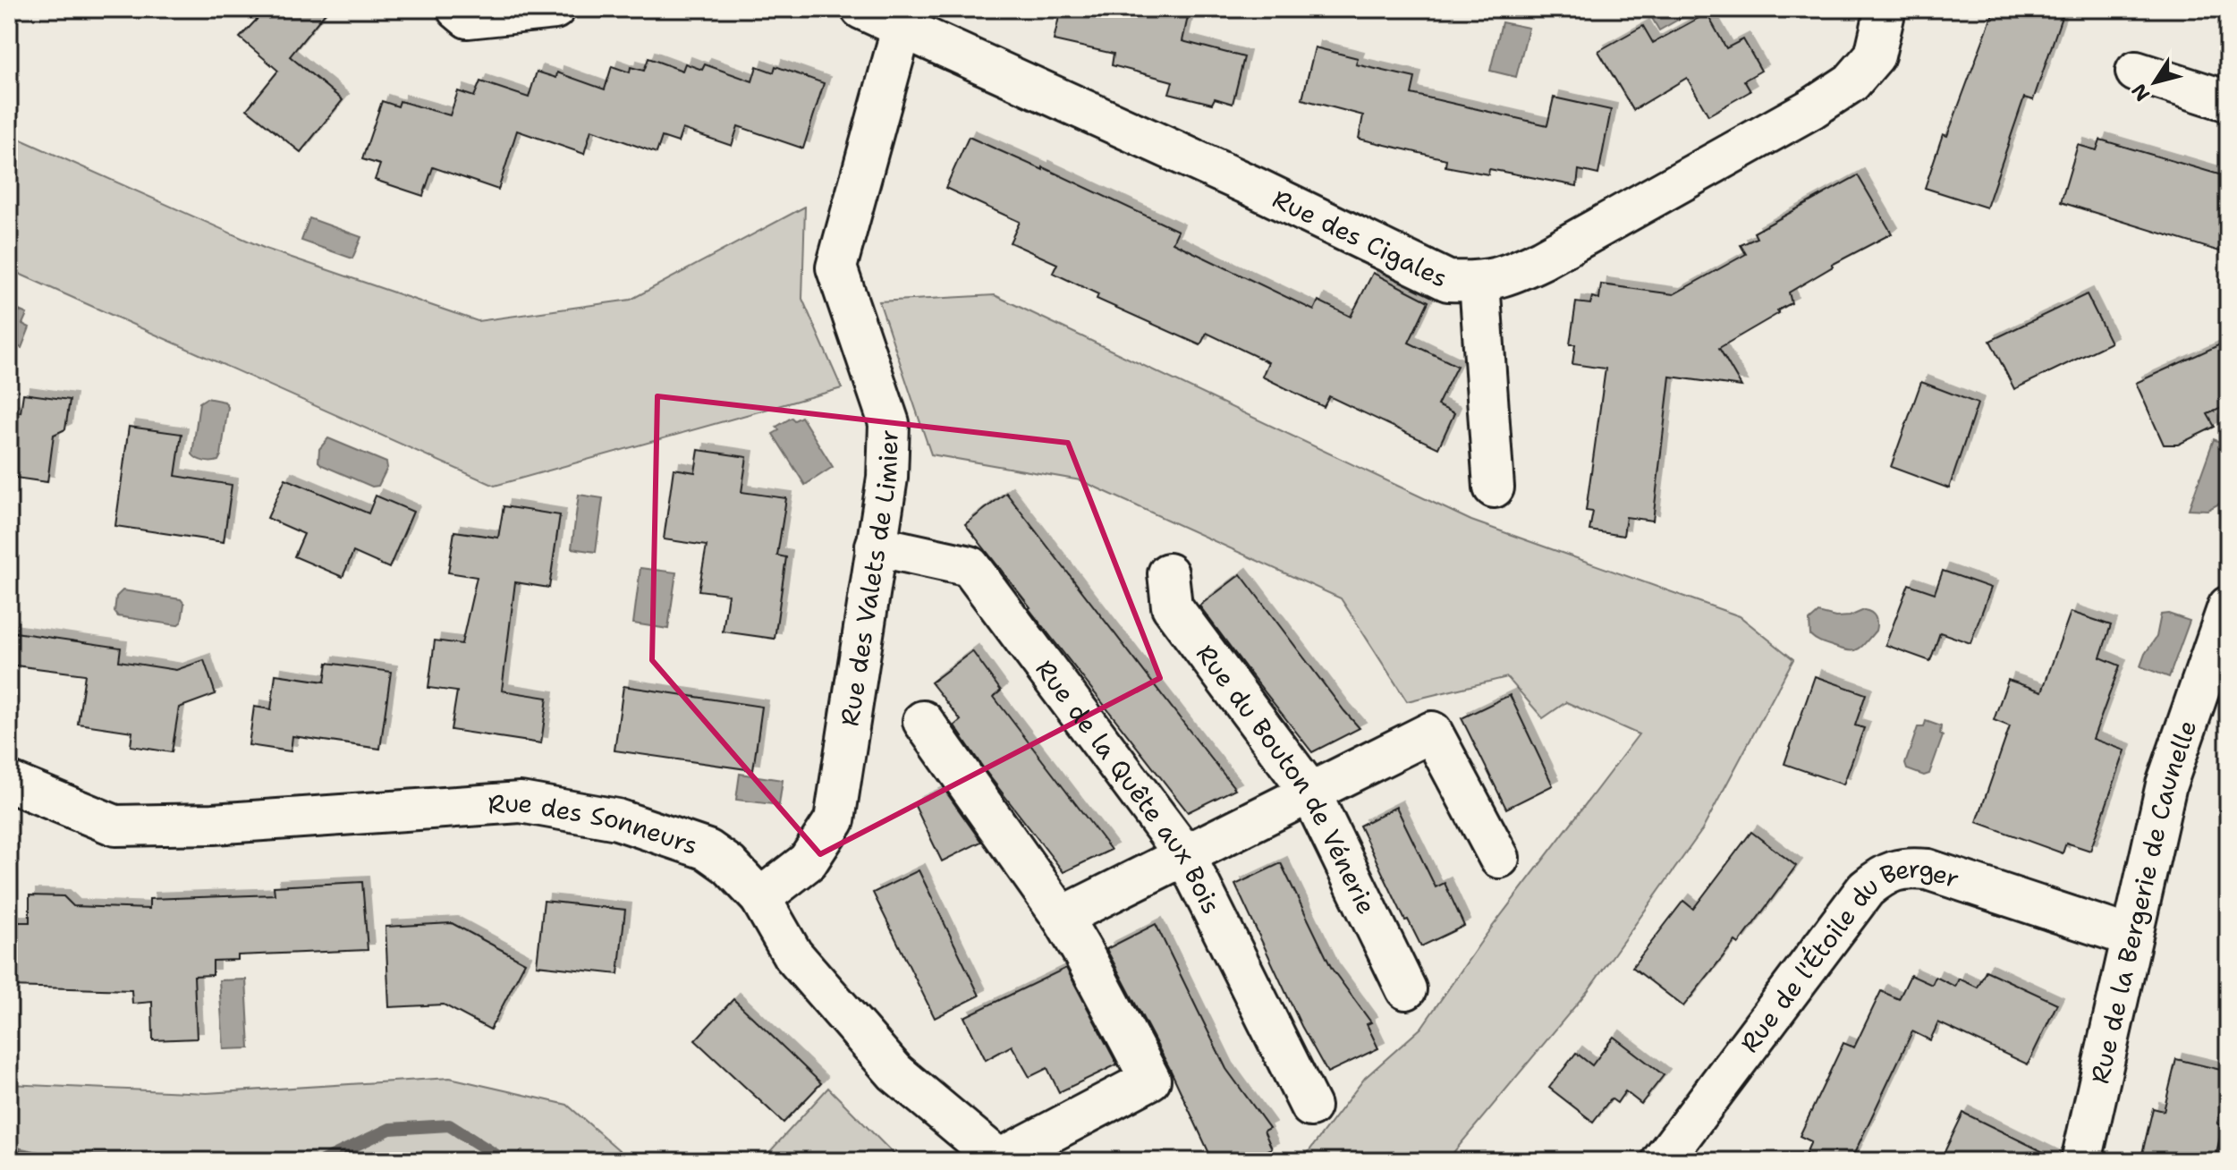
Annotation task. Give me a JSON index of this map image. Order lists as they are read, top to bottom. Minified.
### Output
{"streets":{"street":["Rue des Cigales","Rue des Valets de Limier","Rue du Bouton de Vénerie","Rue de la Quête aux Bois","Rue des Sonneurs","Rue de la Bergerie de Caunelle","Rue de l'Étoile du Berger"]},"crossings":[["Rue des Cigales","Rue des Valets de Limier"],["Rue des Valets de Limier","Rue de la Quête aux Bois"],["Rue des Valets de Limier","Rue des Sonneurs"],["Rue de la Bergerie de Caunelle","Rue de l'Étoile du Berger"]],"north":"bottom left"}
